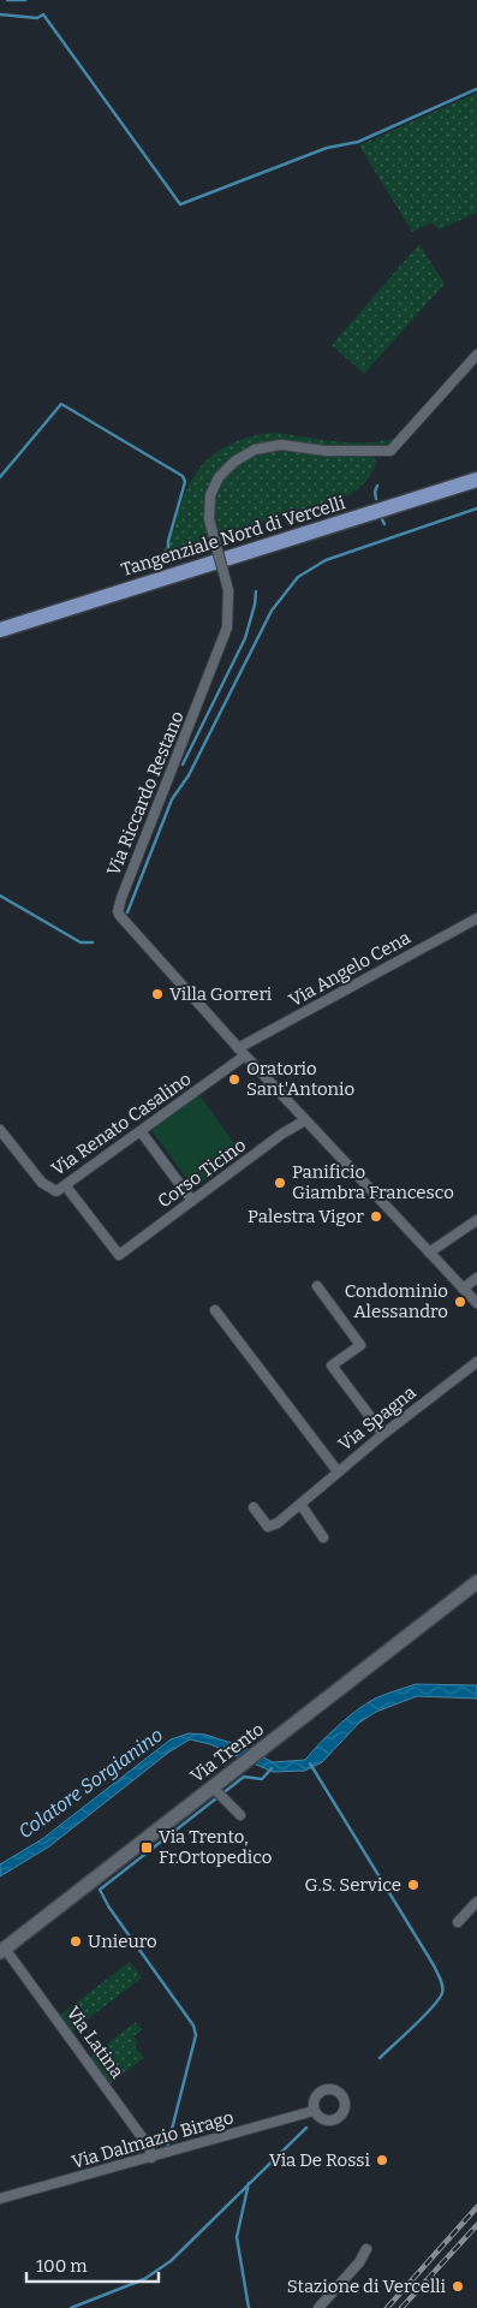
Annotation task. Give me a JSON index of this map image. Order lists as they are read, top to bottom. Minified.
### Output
{"streets":{"main road":["Tangenziale Nord di Vercelli"],"street":["Via Riccardo Restano","Via Angelo Cena","Via Renato Casalino","Corso Ticino","Via Spagna","Via Trento","Via Latina","Via Dalmazio Birago"]},"crossings":[["Via Riccardo Restano","Via Angelo Cena"],["Via Riccardo Restano","Via Renato Casalino"],["Via Riccardo Restano","Corso Ticino"],["Via Angelo Cena","Via Renato Casalino"],["Via Renato Casalino","Corso Ticino"],["Via Trento","Via Latina"],["Via Latina","Via Dalmazio Birago"]],"water":["Colatore Sorgianino"],"places":{"other":["Villa Gorreri","Oratorio Sant'Antonio","Panificio Giambra Francesco","Palestra Vigor","Condominio Alessandro","G.S. Service","Unieuro","Via De Rossi","Stazione di Vercelli"],"transit":["Via Trento, Fr.Ortopedico"]},"scale_bar":"100 m"}
